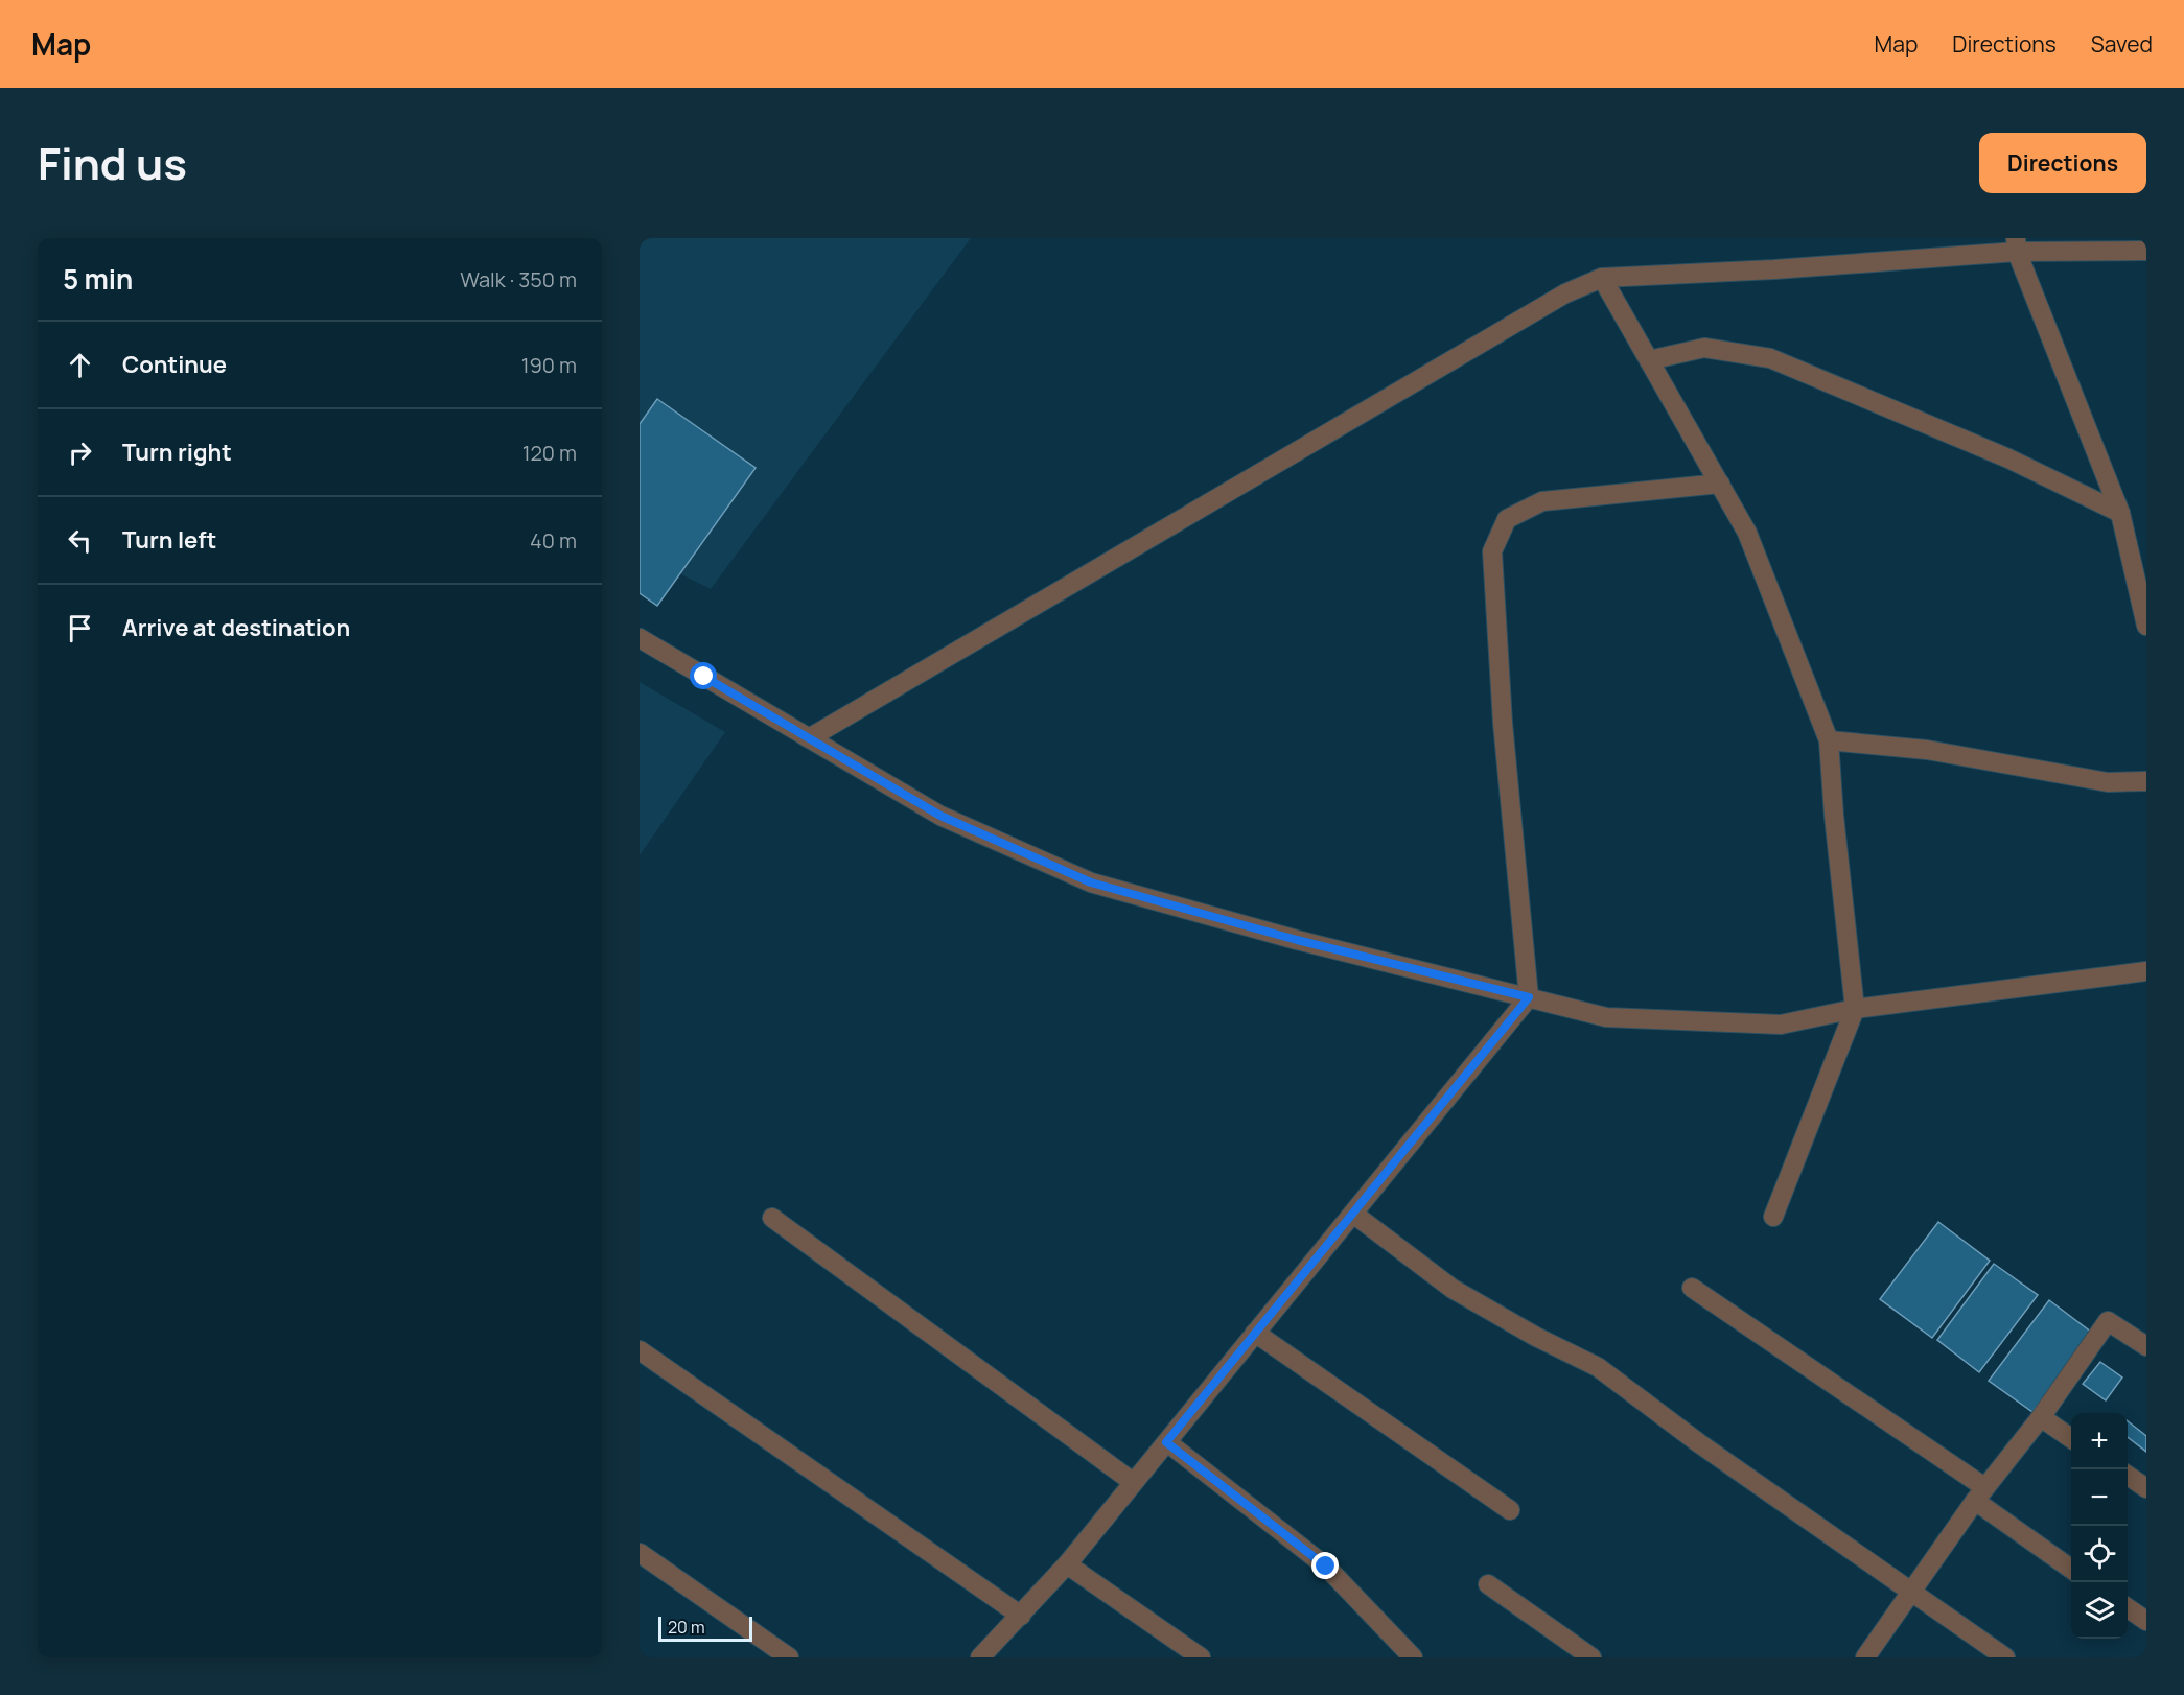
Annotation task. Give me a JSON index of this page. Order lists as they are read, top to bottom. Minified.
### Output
{"scale_bar":"20 m","page":{"header":"Map","nav":["Map","Directions","Saved"],"title":"Find us","buttons":"Directions","heading":["5 min","Walk · 350 m"],"list":[["Continue","190 m"],["Turn right","120 m"],["Turn left","40 m"],"Arrive at destination"],"map_buttons":["+","−"],"scale":"20 m"}}
